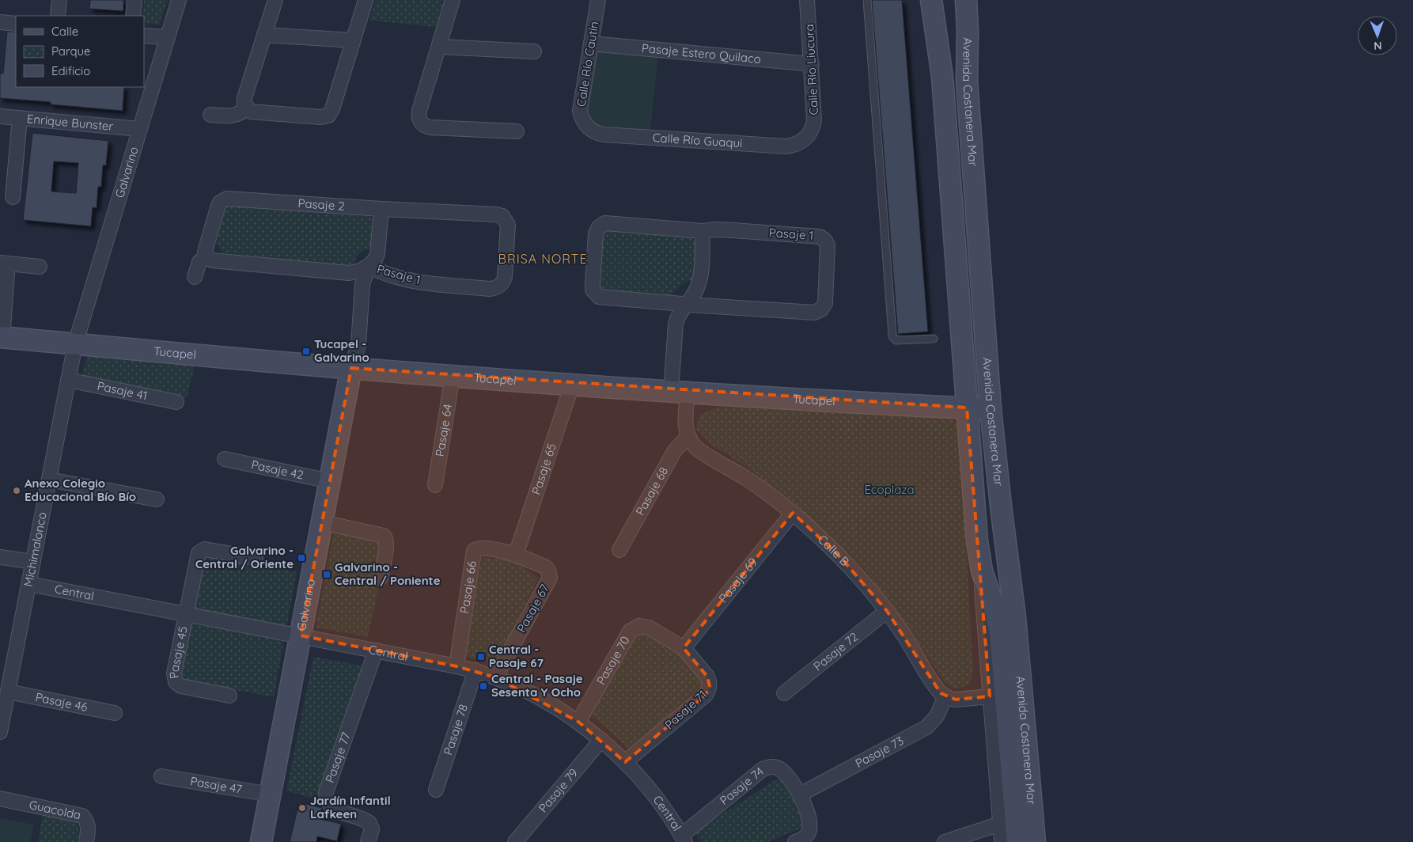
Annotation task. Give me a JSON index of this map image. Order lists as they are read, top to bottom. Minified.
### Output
{"streets":{"main road":["Avenida Costanera Mar","Galvarino","Tucapel"],"street":["Pasaje Estero Quilaco","Calle Río Cautín","Calle Río Liucura","Enrique Bunster","Calle Río Guaqui","Pasaje 2","Pasaje 1","Pasaje 41","Pasaje 64","Pasaje 65","Pasaje 42","Pasaje 68","Michimalonco","Calle B","Pasaje 69","Pasaje 66","Central","Pasaje 67","Pasaje 45","Pasaje 72","Pasaje 70","Pasaje 46","Pasaje 71","Pasaje 78","Pasaje 73","Pasaje 77","Pasaje 47","Pasaje 74","Pasaje 79","Guacolda"]},"crossings":[["Pasaje Estero Quilaco","Calle Río Cautín"],["Pasaje Estero Quilaco","Calle Río Liucura"],["Calle Río Cautín","Calle Río Guaqui"],["Calle Río Liucura","Calle Río Guaqui"],["Avenida Costanera Mar","Tucapel"],["Enrique Bunster","Galvarino"],["Galvarino","Tucapel"],["Galvarino","Pasaje 42"],["Galvarino","Michimalonco"],["Galvarino","Central"],["Galvarino","Pasaje 47"],["Pasaje 2","Pasaje 1"],["Tucapel","Pasaje 64"],["Tucapel","Pasaje 65"],["Tucapel","Michimalonco"],["Pasaje 41","Michimalonco"],["Pasaje 65","Pasaje 66"],["Pasaje 65","Pasaje 67"],["Pasaje 68","Calle B"],["Michimalonco","Central"],["Michimalonco","Pasaje 46"],["Calle B","Pasaje 69"],["Calle B","Pasaje 72"],["Calle B","Pasaje 73"],["Pasaje 69","Pasaje 70"],["Pasaje 69","Pasaje 71"],["Pasaje 66","Central"],["Pasaje 66","Pasaje 67"],["Central","Pasaje 67"],["Central","Pasaje 45"],["Central","Pasaje 70"],["Central","Pasaje 71"],["Central","Pasaje 78"],["Central","Pasaje 77"],["Central","Pasaje 74"],["Central","Pasaje 79"],["Pasaje 70","Pasaje 71"],["Pasaje 73","Pasaje 74"]],"districts":["BRISA NORTE"],"parks":["Ecoplaza"],"places":{"transit":["Tucapel - Galvarino","Galvarino - Central / Oriente","Galvarino - Central / Poniente","Central - Pasaje 67","Central - Pasaje Sesenta Y Ocho"],"other":["Anexo Colegio Educacional Bío Bío","Jardín Infantil Lafkeen"]},"legend":["Calle","Parque","Edificio"],"north":"bottom"}
